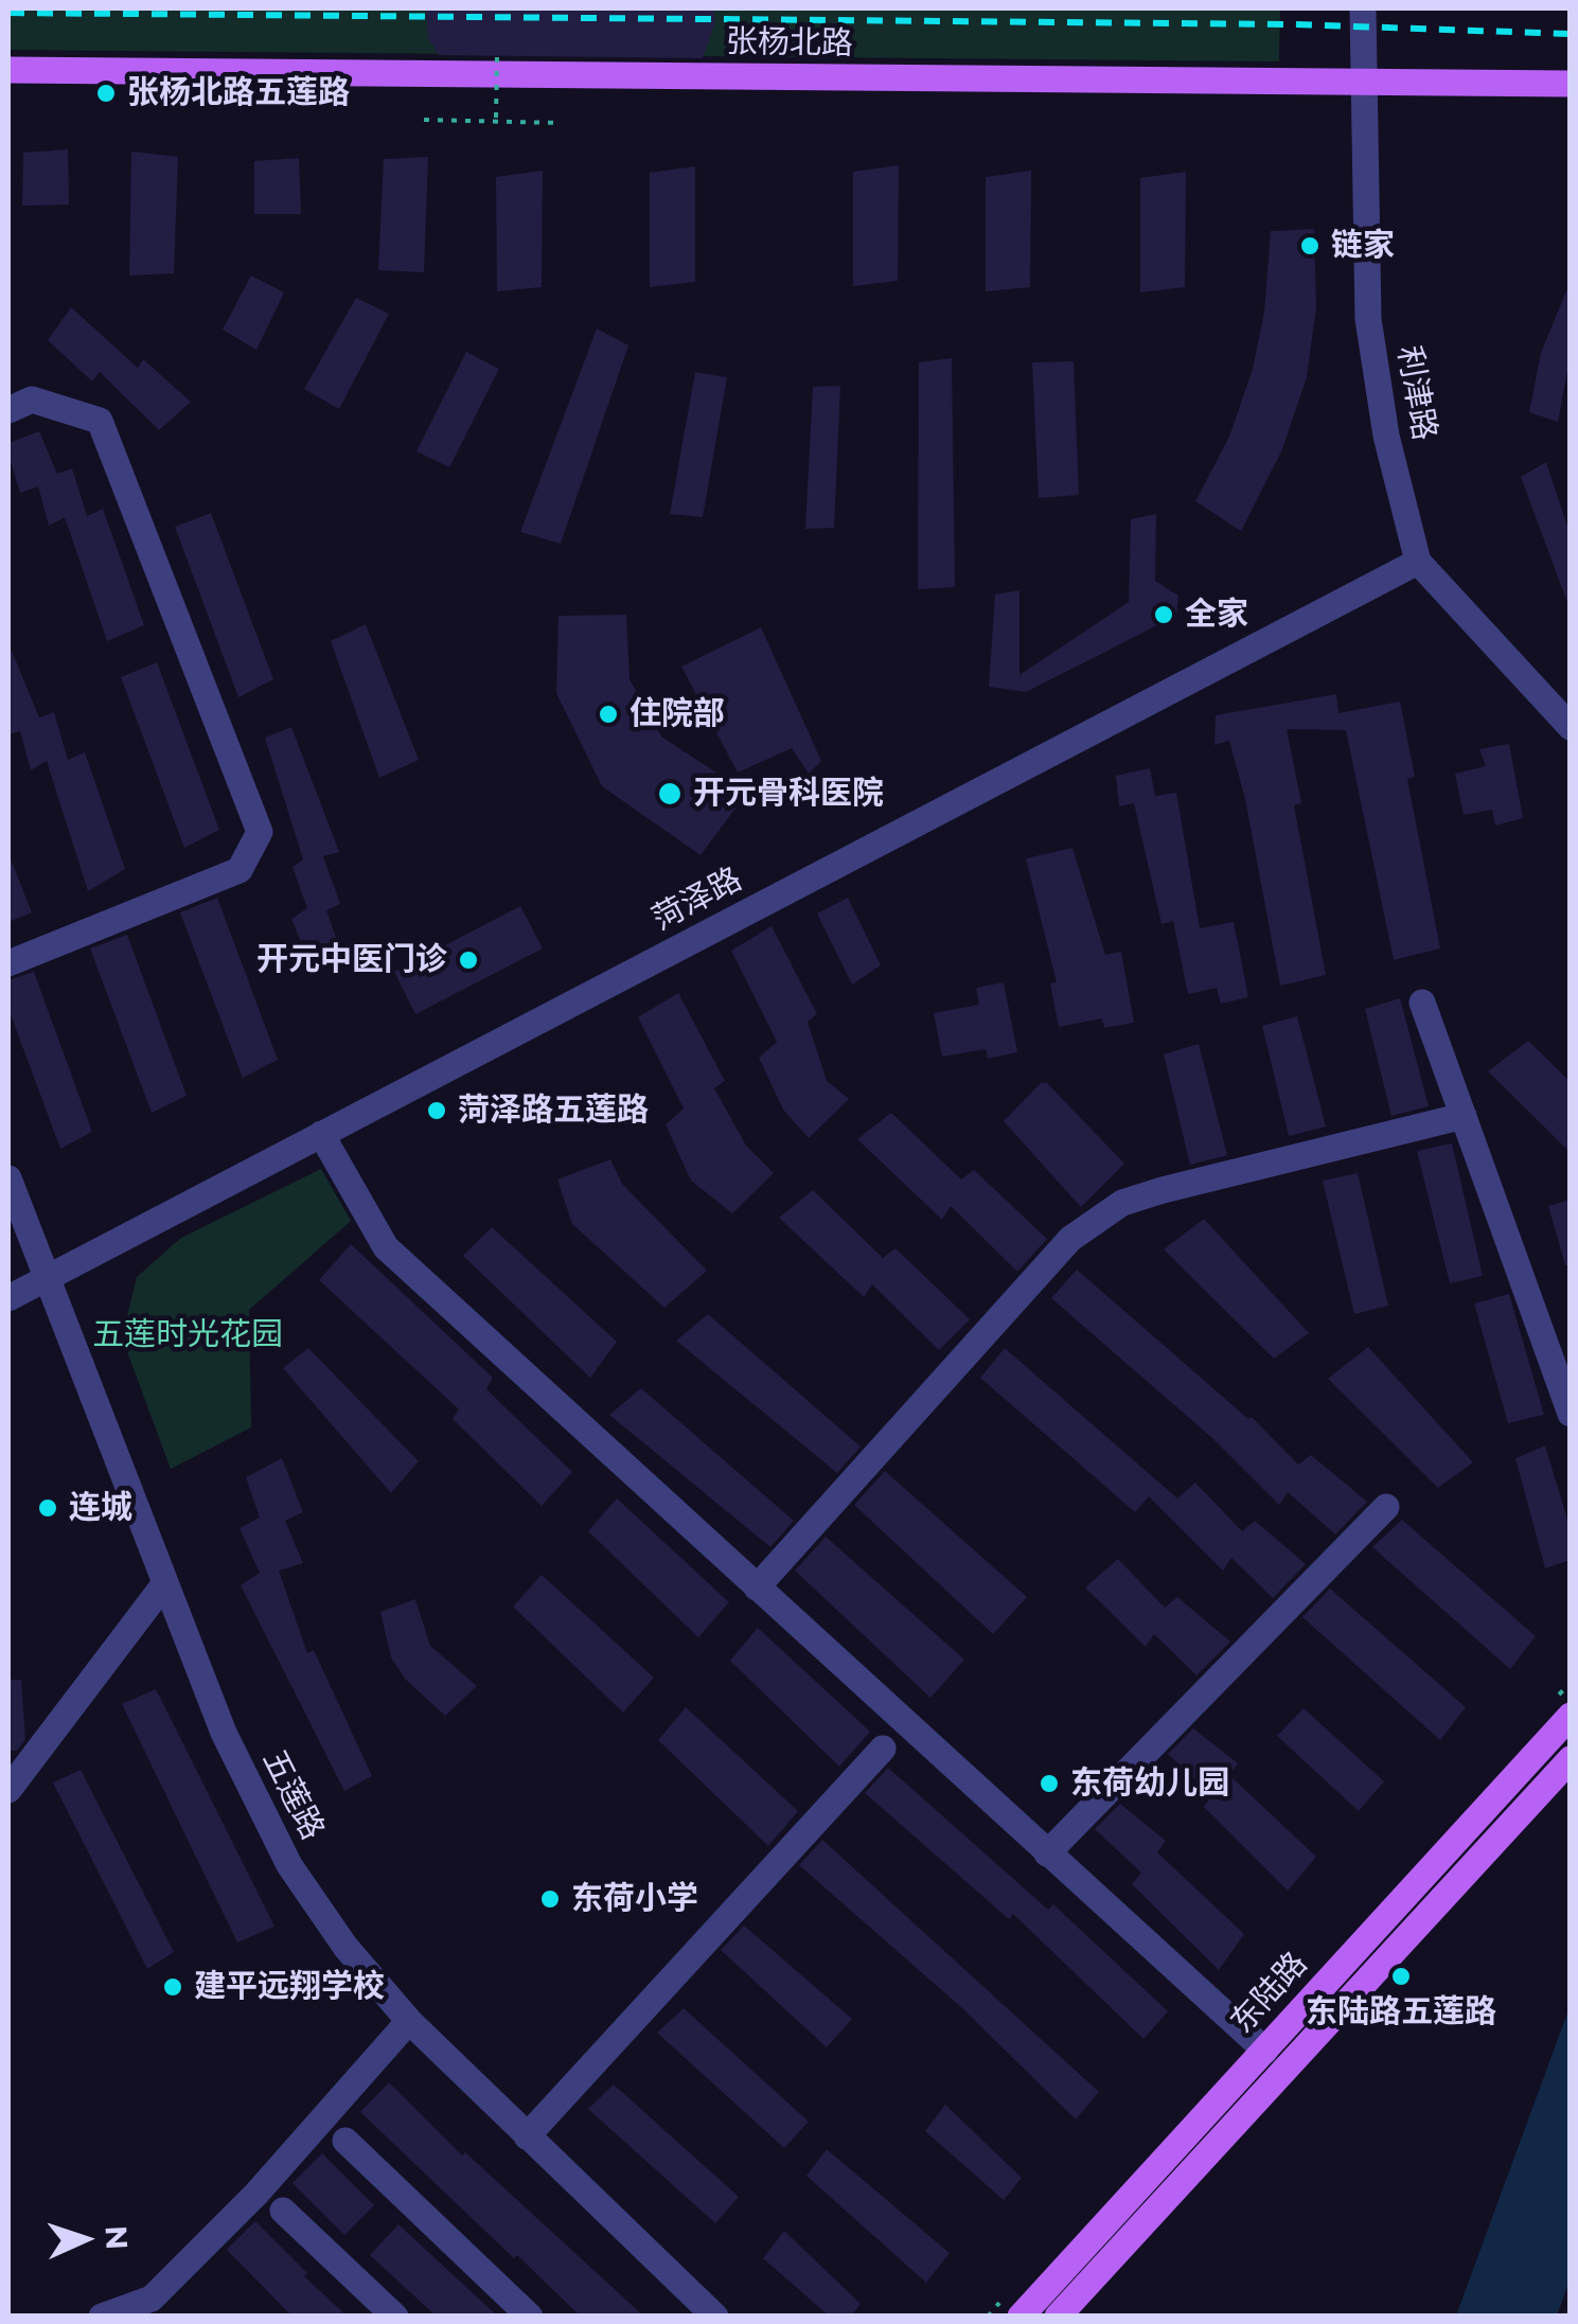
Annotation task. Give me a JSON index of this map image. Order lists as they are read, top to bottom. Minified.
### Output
{"streets":{"main road":["张杨北路","东陆路"],"street":["利津路","菏泽路","五莲路"]},"crossings":[["张杨北路","利津路"],["利津路","菏泽路"],["菏泽路","五莲路"]],"parks":["五莲时光花园"],"places":["张杨北路五莲路","链家","全家","住院部","开元骨科医院","开元中医门诊","菏泽路五莲路","连城","东荷幼儿园","东荷小学","东陆路五莲路","建平远翔学校"],"north":"right"}
